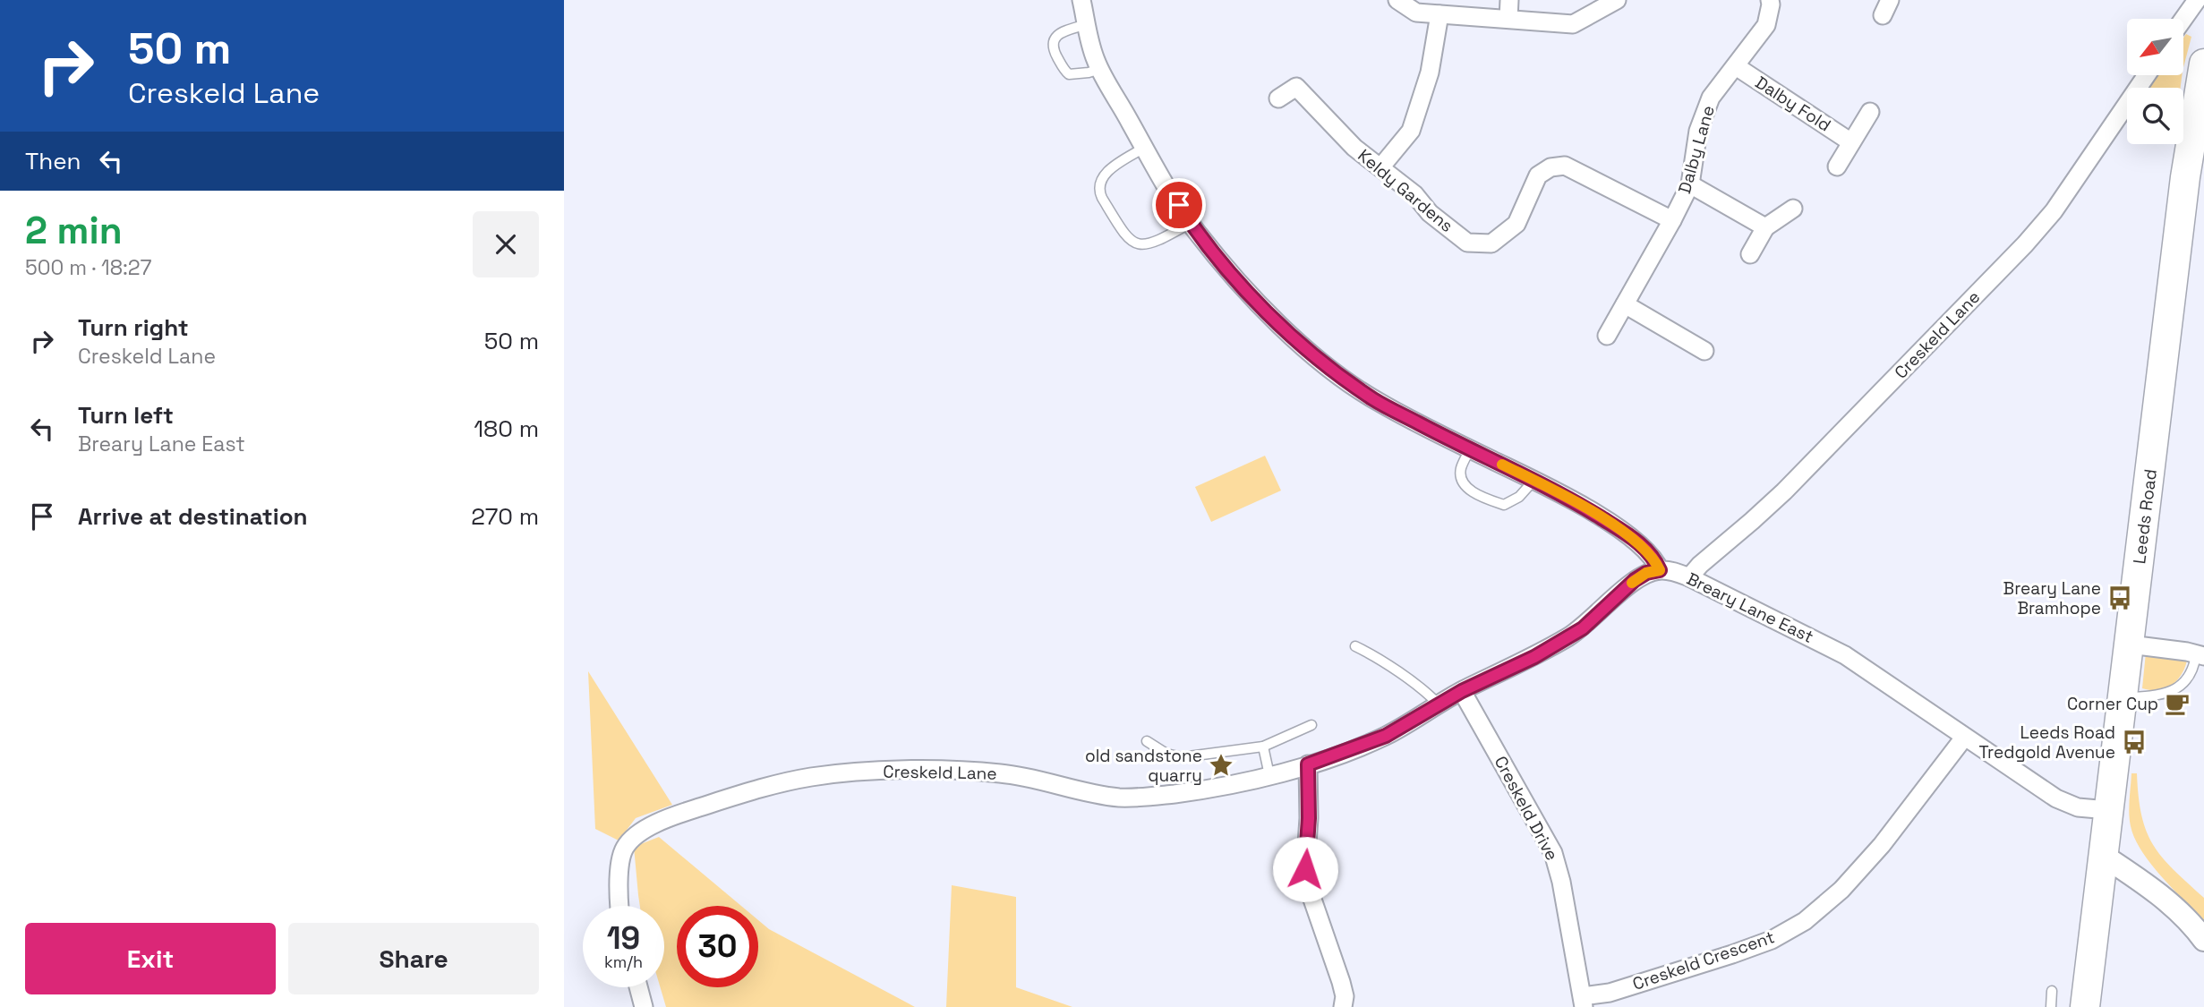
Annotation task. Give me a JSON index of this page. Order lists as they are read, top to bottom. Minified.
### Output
{"streets":{"highway":["Leeds Road"],"street":["Dalby Fold","Dalby Lane","Keldy Gardens","Creskeld Lane","Breary Lane East","Creskeld Drive","Creskeld Crescent"]},"crossings":[["Dalby Fold","Dalby Lane"],["Dalby Lane","Keldy Gardens"],["Creskeld Lane","Breary Lane East"],["Creskeld Lane","Creskeld Drive"],["Leeds Road","Breary Lane East"],["Breary Lane East","Creskeld Crescent"],["Creskeld Drive","Creskeld Crescent"]],"places":{"bus stop":["Breary Lane Bramhope","Leeds Road Tredgold Avenue"],"cafe":["Corner Cup"],"place":["old sandstone quarry"]},"north":"bottom left","page":{"turn":["50 m","Creskeld Lane"],"then":"Then","heading":["2 min","500 m · 18:27"],"list":[{"name":"Turn right","note":"Creskeld Lane","value":"50 m"},{"name":"Turn left","note":"Breary Lane East","value":"180 m"},{"name":"Arrive at destination","value":"270 m"}],"speed":"19 km/h","limit":"30","buttons":["Exit","Share"]}}
